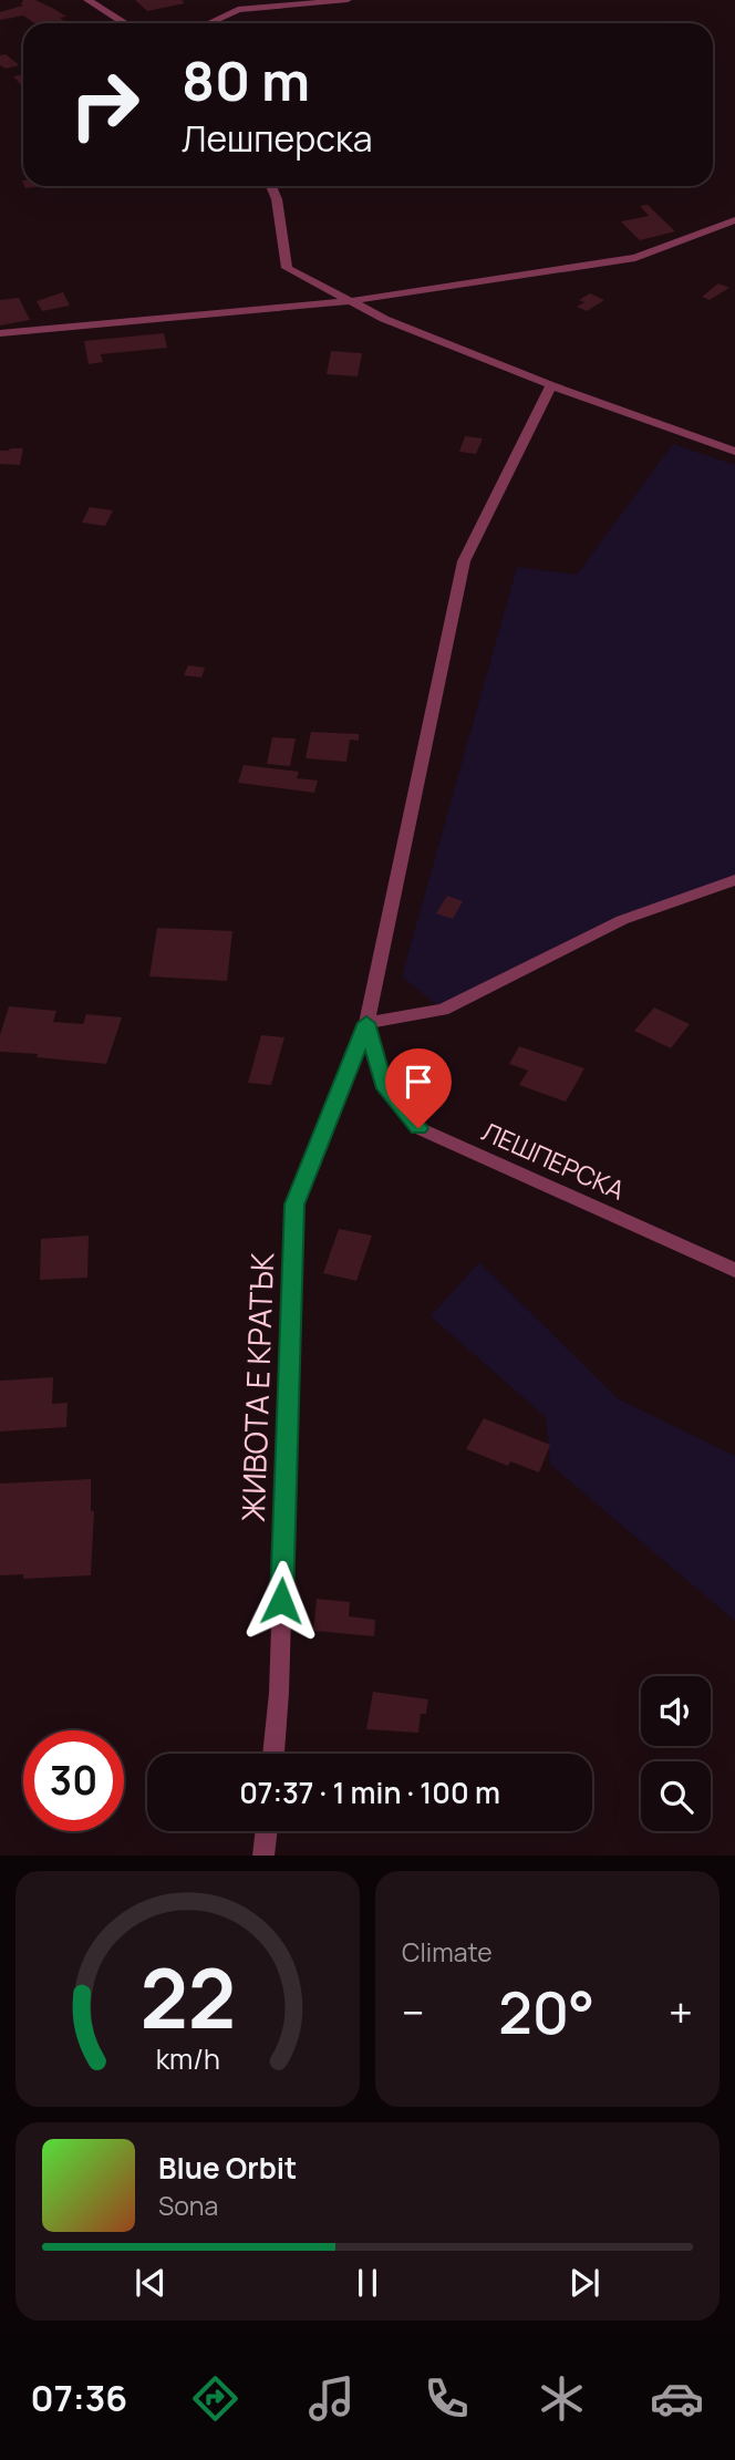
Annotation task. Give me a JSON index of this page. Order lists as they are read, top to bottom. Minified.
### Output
{"streets":{"street":["ЛЕШПЕРСКА","ЖИВОТА Е КРАТЪК"]},"crossings":[["ЛЕШПЕРСКА","ЖИВОТА Е КРАТЪК"]],"page":{"turn":["80 m","Лешперска"],"limit":"30","trip":"07:37 · 1 min · 100 m","tile":"Climate","heat":["−","20°","+"],"song":["Blue Orbit","Sona"],"tabs":"07:36","gauge":["22","km/h"]}}
